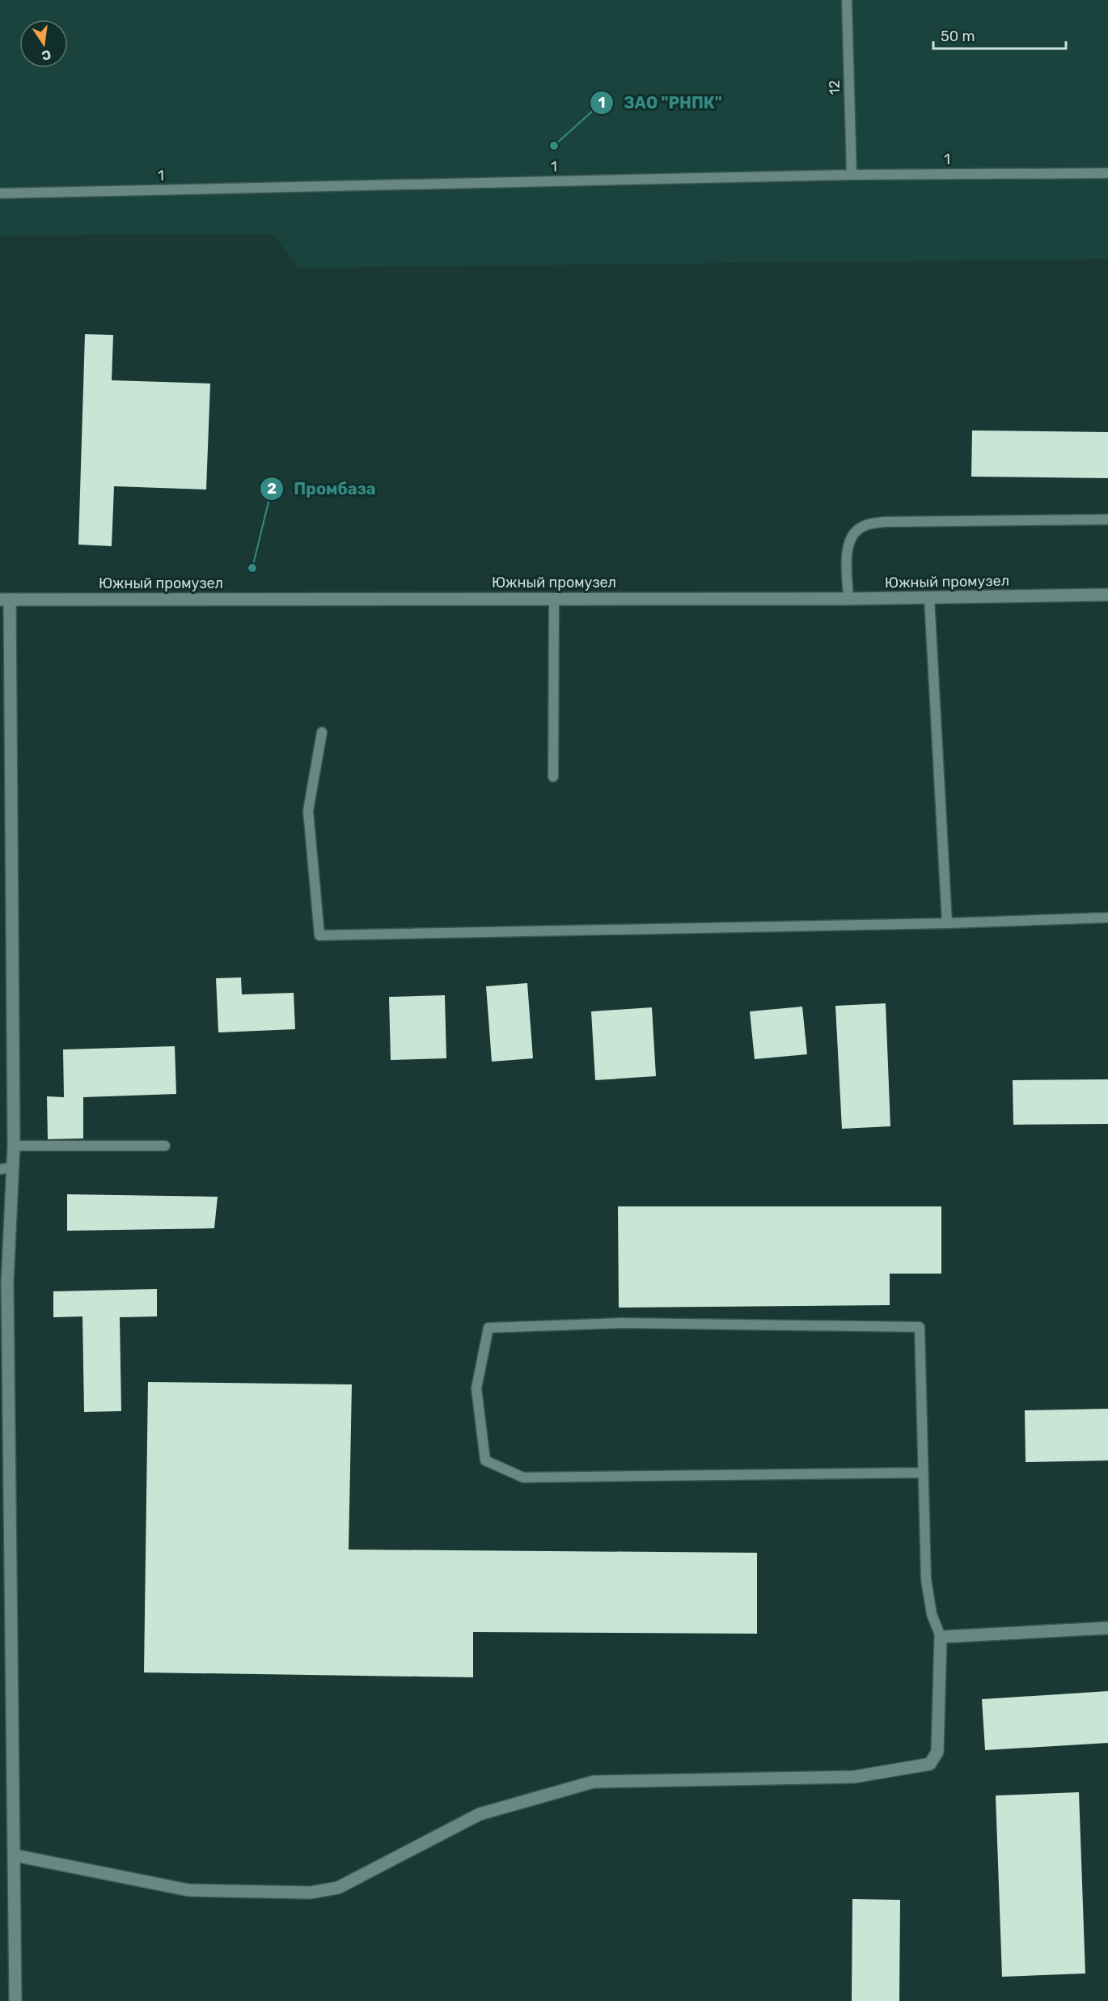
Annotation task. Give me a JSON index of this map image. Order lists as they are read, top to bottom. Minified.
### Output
{"streets":{"street":["Южный промузел"],"lane":["12","1"]},"crossings":[["12","1"]],"places":["ЗАО \"РНПК\"","Промбаза"],"scale_bar":"50 m","north":"bottom"}
